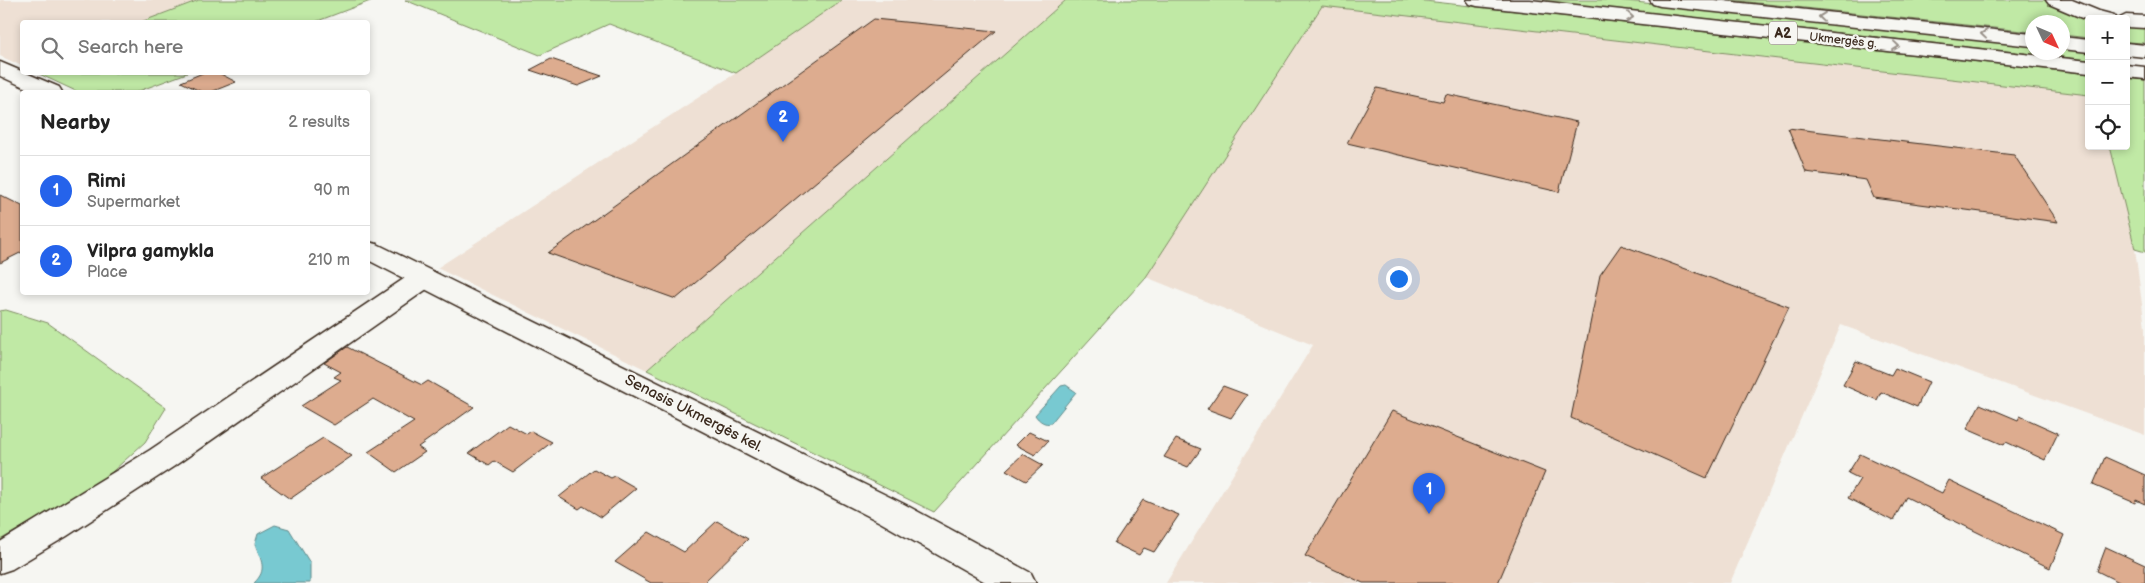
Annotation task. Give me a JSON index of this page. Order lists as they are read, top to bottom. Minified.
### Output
{"streets":{"main road":["A2","Ukmergės g.","Senasis Ukmergės kel."]},"north":"bottom right","page":{"map_buttons":["+","−"],"search":"Search here","heading":["Nearby","2 results"],"pins":["2","1"],"list":[{"mark":"1","name":"Rimi","note":"Supermarket","value":"90 m"},{"mark":"2","name":"Vilpra gamykla","note":"Place","value":"210 m"}]}}
